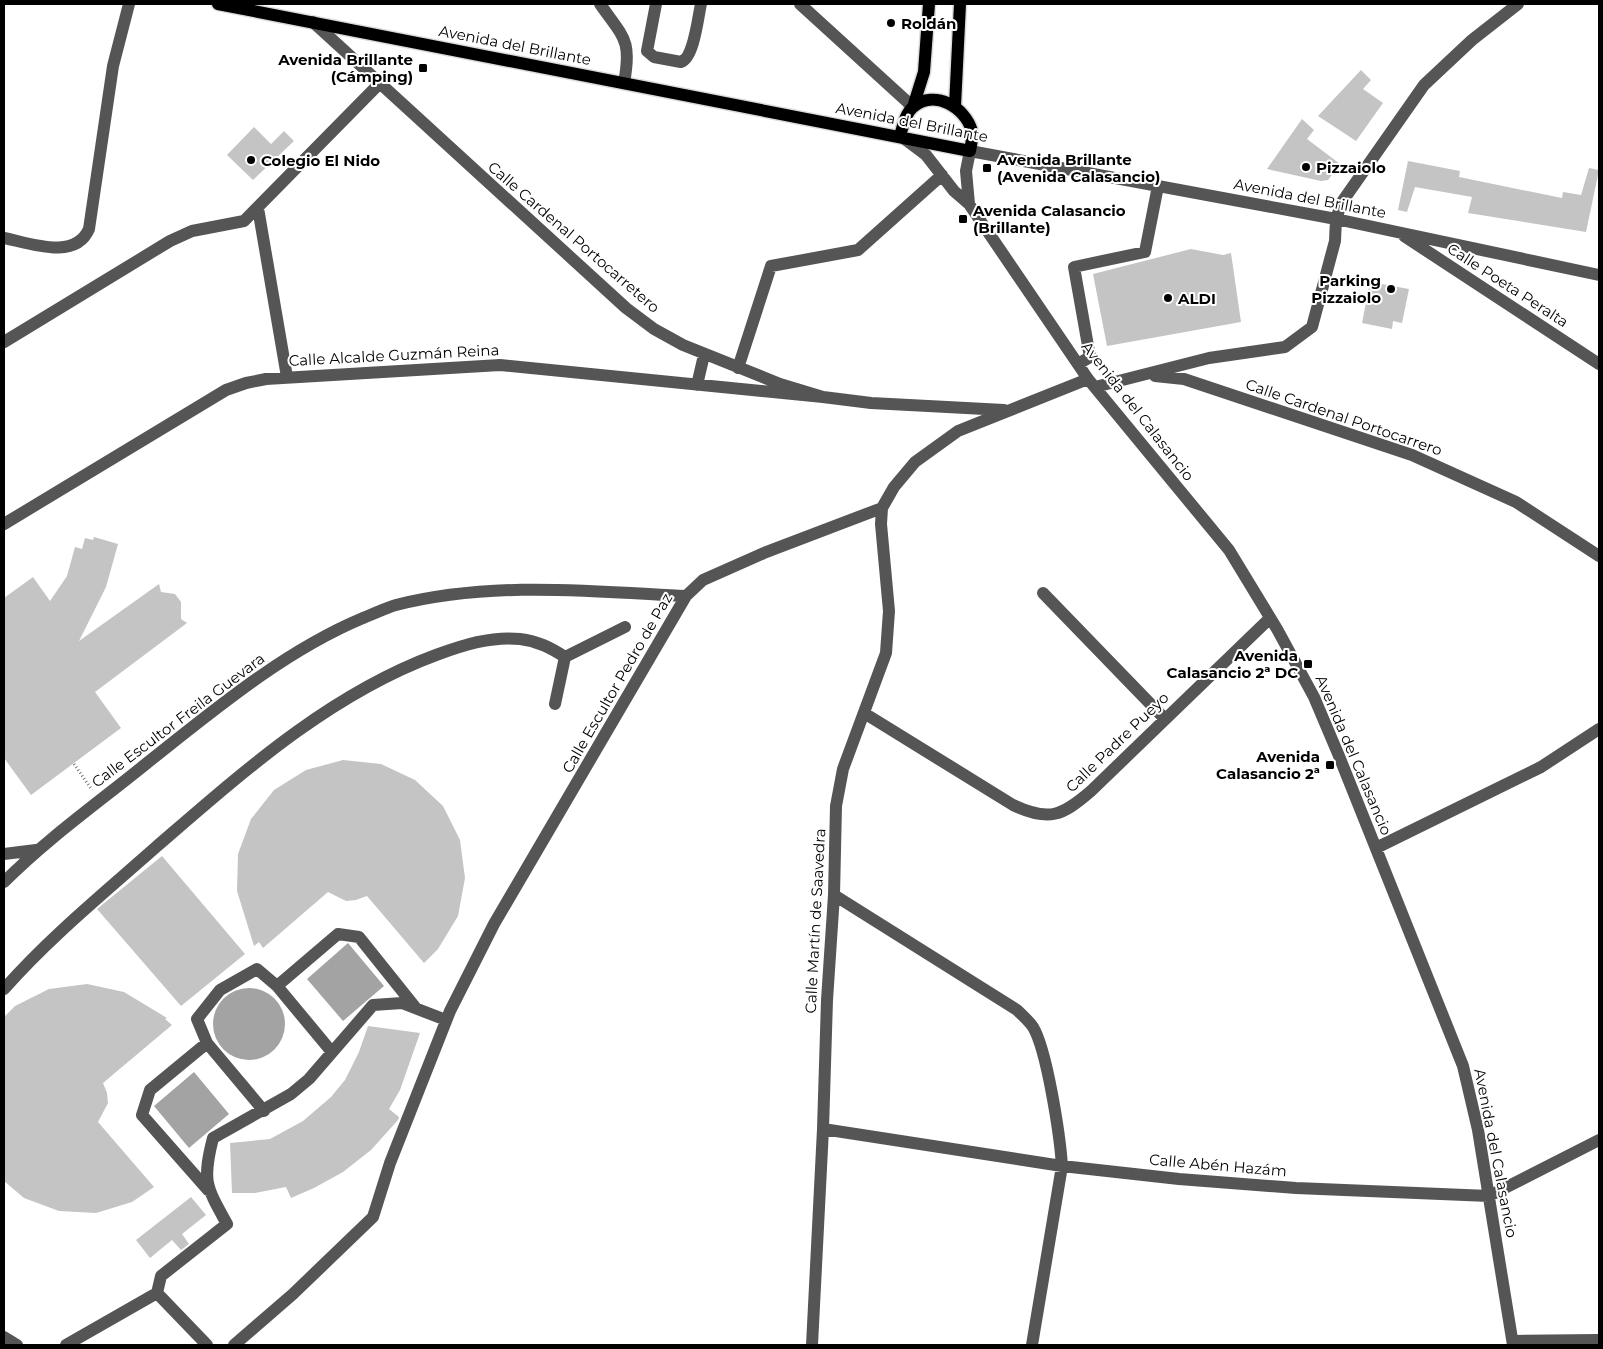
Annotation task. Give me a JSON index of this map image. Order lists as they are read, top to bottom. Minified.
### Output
{"streets":{"main road":["Avenida del Brillante"],"street":["Calle Cardenal Portocarretero","Calle Poeta Peralta","Calle Alcalde Guzmán Reina","Avenida del Calasancio","Calle Cardenal Portocarrero","Calle Escultor Pedro de Paz","Calle Escultor Freila Guevara","Calle Padre Pueyo","Calle Martín de Saavedra","Calle Abén Hazám"]},"crossings":[["Avenida del Brillante","Calle Cardenal Portocarretero"],["Avenida del Brillante","Calle Poeta Peralta"],["Avenida del Brillante","Avenida del Calasancio"],["Avenida del Brillante","Calle Cardenal Portocarrero"],["Calle Cardenal Portocarretero","Calle Alcalde Guzmán Reina"],["Avenida del Calasancio","Calle Cardenal Portocarrero"],["Avenida del Calasancio","Calle Padre Pueyo"],["Avenida del Calasancio","Calle Abén Hazám"],["Calle Escultor Pedro de Paz","Calle Escultor Freila Guevara"],["Calle Escultor Pedro de Paz","Calle Martín de Saavedra"],["Calle Padre Pueyo","Calle Martín de Saavedra"],["Calle Martín de Saavedra","Calle Abén Hazám"]],"places":{"other":["Roldán","Colegio El Nido","Pizzaiolo","Parking Pizzaiolo","ALDI"],"transit":["Avenida Brillante (Cámping)","Avenida Brillante (Avenida Calasancio)","Avenida Calasancio (Brillante)","Avenida Calasancio 2ª DC","Avenida Calasancio 2ª"]}}
